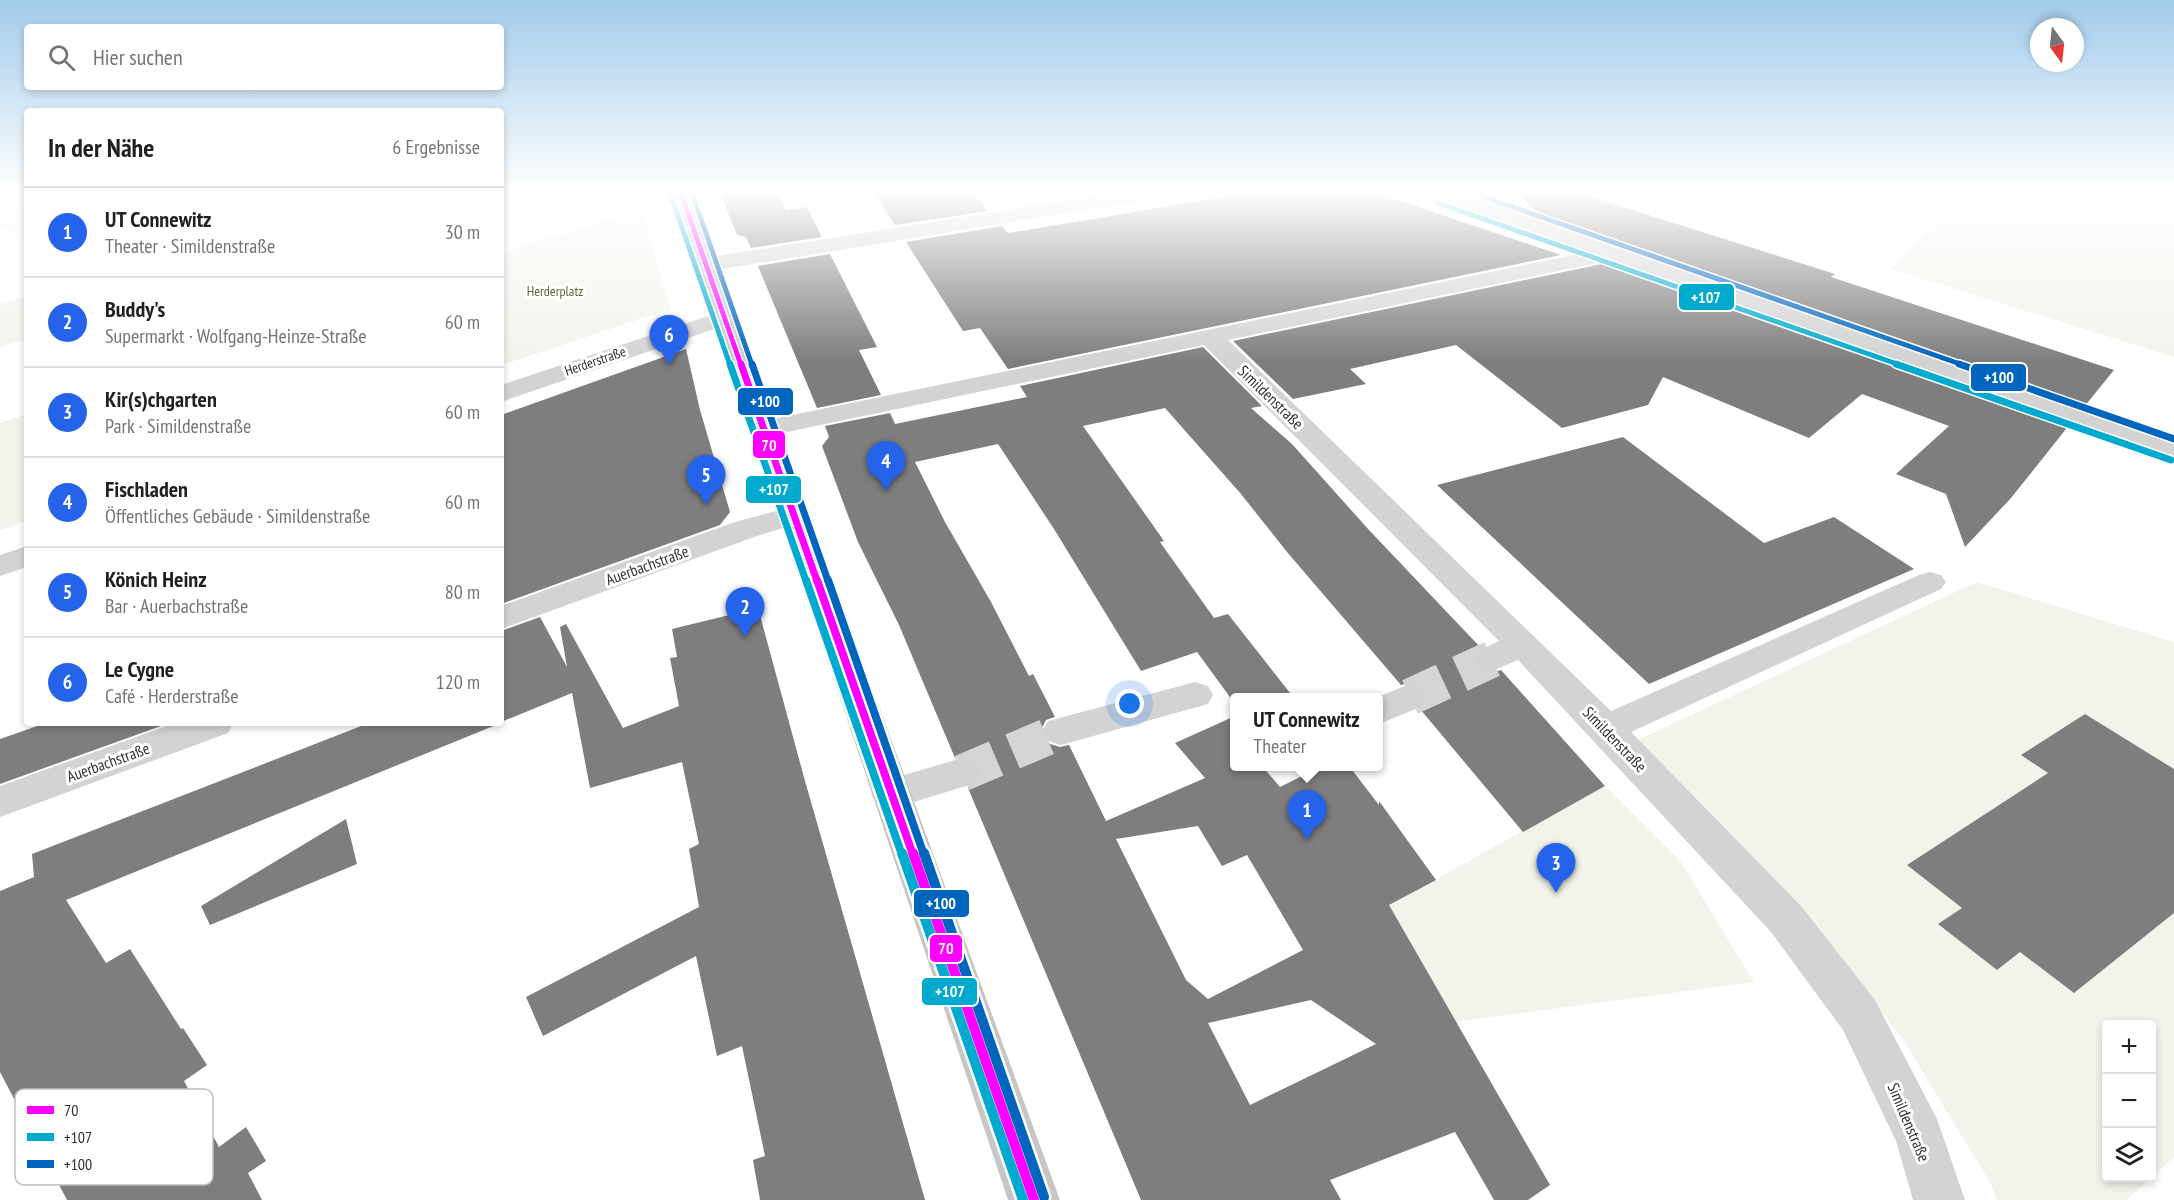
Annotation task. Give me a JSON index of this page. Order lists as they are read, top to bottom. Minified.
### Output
{"streets":{"street":["Herderstraße","Simildenstraße","Auerbachstraße"]},"parks":["Herderplatz"],"lines":["transit line 70","transit line +107","transit line +100"],"legend":["70","+107","+100"],"north":"bottom","page":{"search":"Hier suchen","heading":["In der Nähe","6 Ergebnisse"],"list":[{"mark":"1","name":"UT Connewitz","note":"Theater · Simildenstraße","value":"30 m"},{"mark":"2","name":"Buddy's","note":"Supermarkt · Wolfgang-Heinze-Straße","value":"60 m"},{"mark":"3","name":"Kir(s)chgarten","note":"Park · Simildenstraße","value":"60 m"},{"mark":"4","name":"Fischladen","note":"Öffentliches Gebäude · Simildenstraße","value":"60 m"},{"mark":"5","name":"Könich Heinz","note":"Bar · Auerbachstraße","value":"80 m"},{"mark":"6","name":"Le Cygne","note":"Café · Herderstraße","value":"120 m"}],"pins":["6","4","5","2","1","3"],"popup":["UT Connewitz","Theater"],"map_buttons":["+","−"]}}
